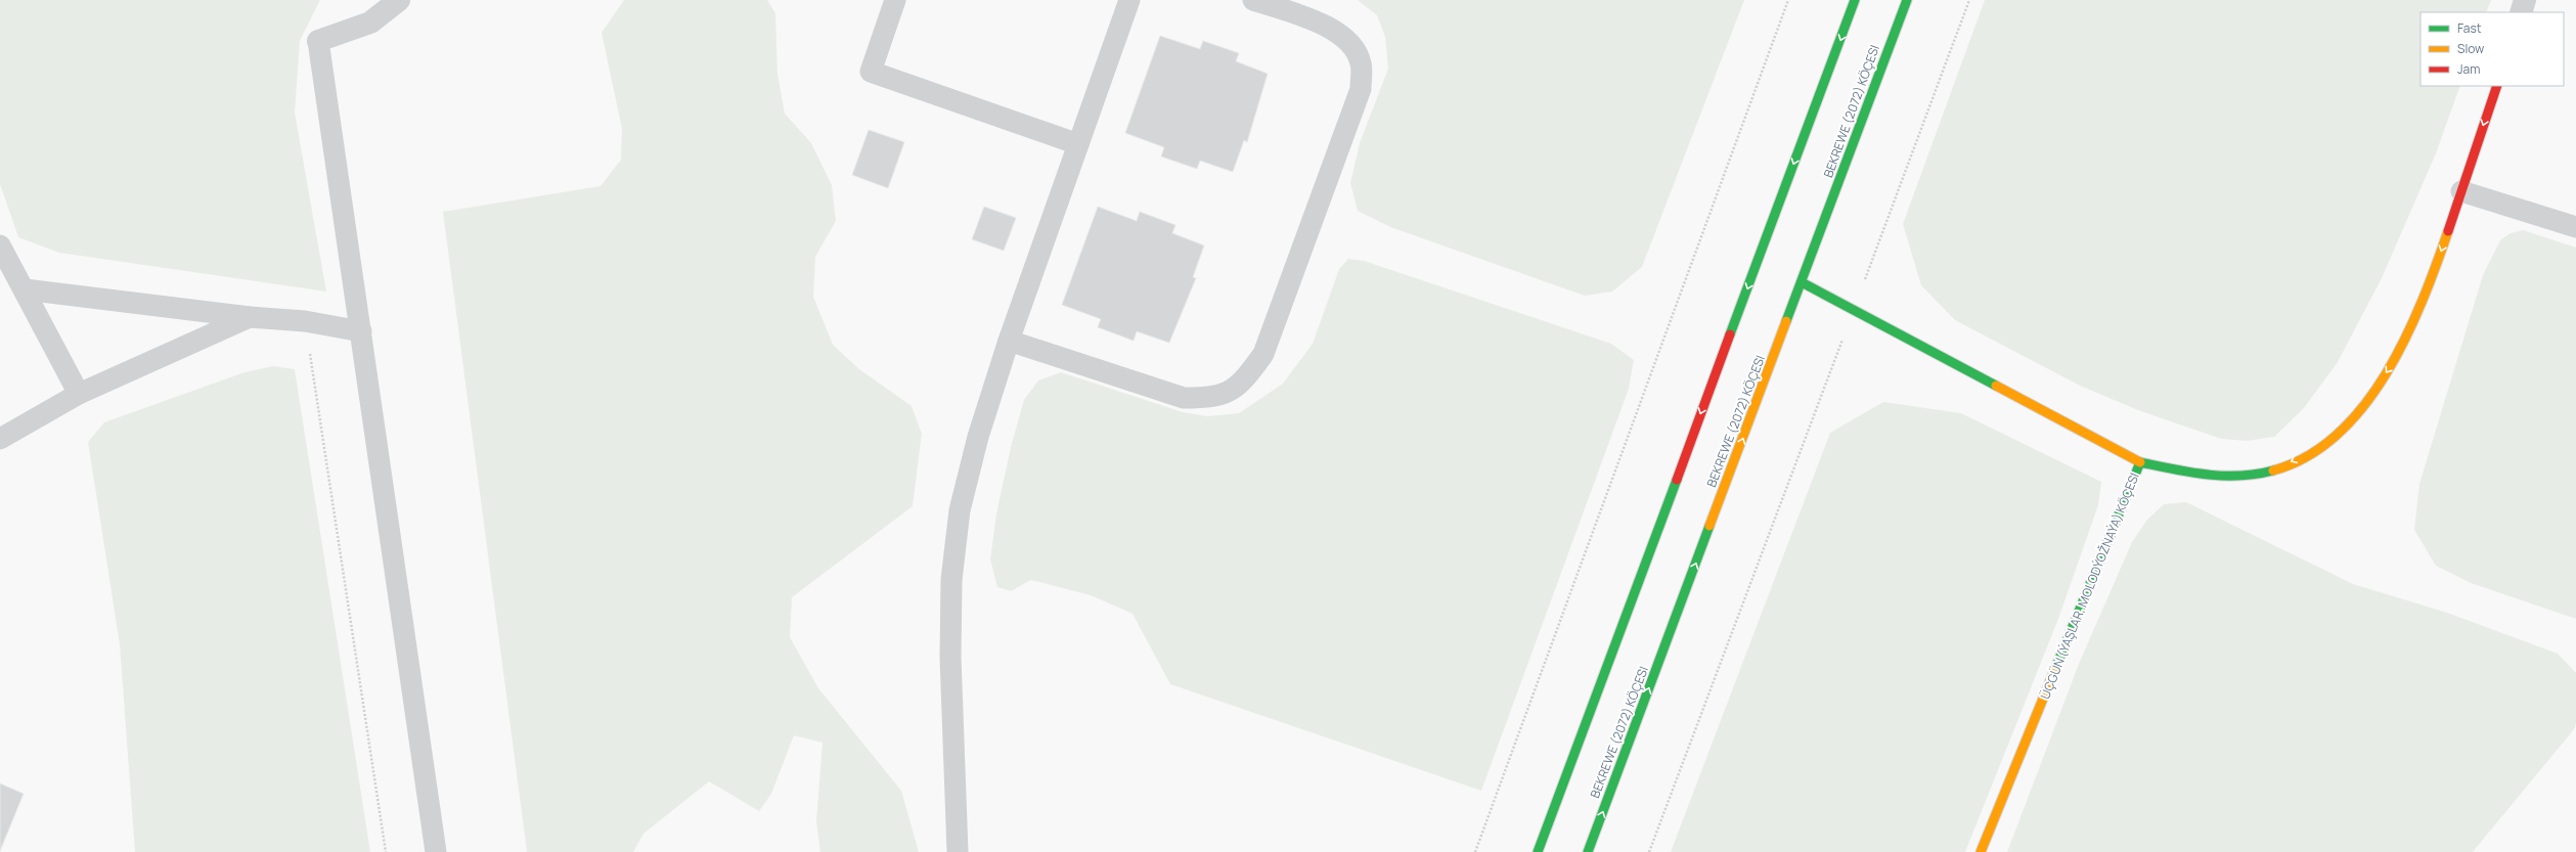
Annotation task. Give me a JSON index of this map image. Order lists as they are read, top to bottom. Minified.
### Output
{"streets":{"main road":["BEKREWE (2072) KÖÇESI","ÜÇGÜN (ÝAŞLAR, MOLODÝOŽNAÝA) KÖÇESI"]},"one_way":["ÜÇGÜN (ÝAŞLAR, MOLODÝOŽNAÝA) KÖÇESI"],"legend":["Fast","Slow","Jam"]}
